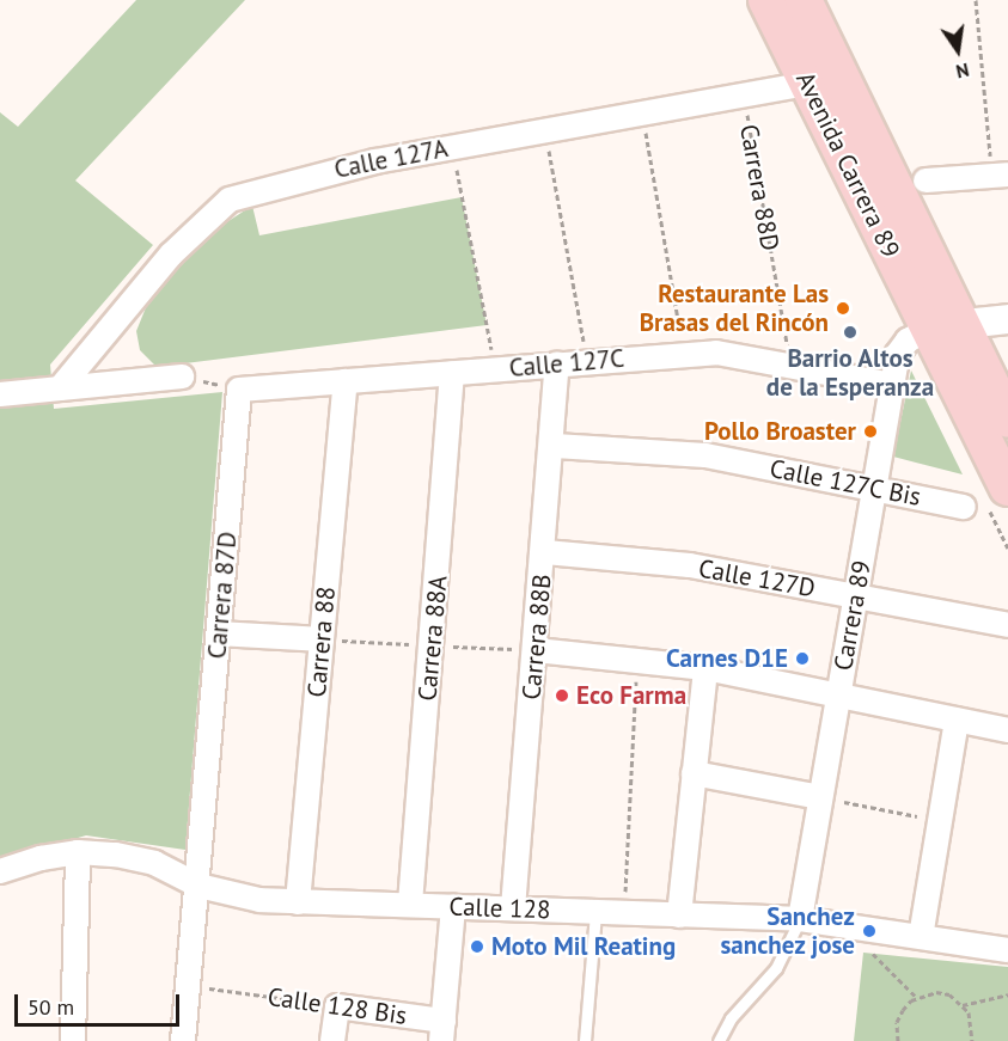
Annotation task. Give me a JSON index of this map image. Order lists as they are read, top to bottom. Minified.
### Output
{"streets":{"main road":["Avenida Carrera 89"],"street":["Calle 127A","Calle 127C","Calle 127C Bis","Calle 127D","Carrera 87D","Carrera 89","Carrera 88B","Carrera 88A","Carrera 88","Calle 128","Calle 128 Bis"],"path":["Carrera 88D"]},"crossings":[["Calle 127A","Avenida Carrera 89"],["Calle 127A","Carrera 88D"],["Avenida Carrera 89","Carrera 89"],["Carrera 88D","Calle 127C"],["Calle 127C","Carrera 87D"],["Calle 127C","Carrera 89"],["Calle 127C","Carrera 88B"],["Calle 127C","Carrera 88A"],["Calle 127C","Carrera 88"],["Calle 127C Bis","Carrera 89"],["Calle 127C Bis","Carrera 88B"],["Calle 127D","Carrera 89"],["Calle 127D","Carrera 88B"],["Carrera 87D","Calle 128"],["Carrera 87D","Calle 128 Bis"],["Carrera 89","Calle 128"],["Carrera 88B","Calle 128"],["Carrera 88A","Calle 128"],["Carrera 88","Calle 128"]],"places":["Restaurante Las Brasas del Rincón","Barrio Altos de la Esperanza","Pollo Broaster","Carnes D1E","Eco Farma","Sanchez sanchez jose","Moto Mil Reating"],"scale_bar":"50 m","north":"bottom"}
